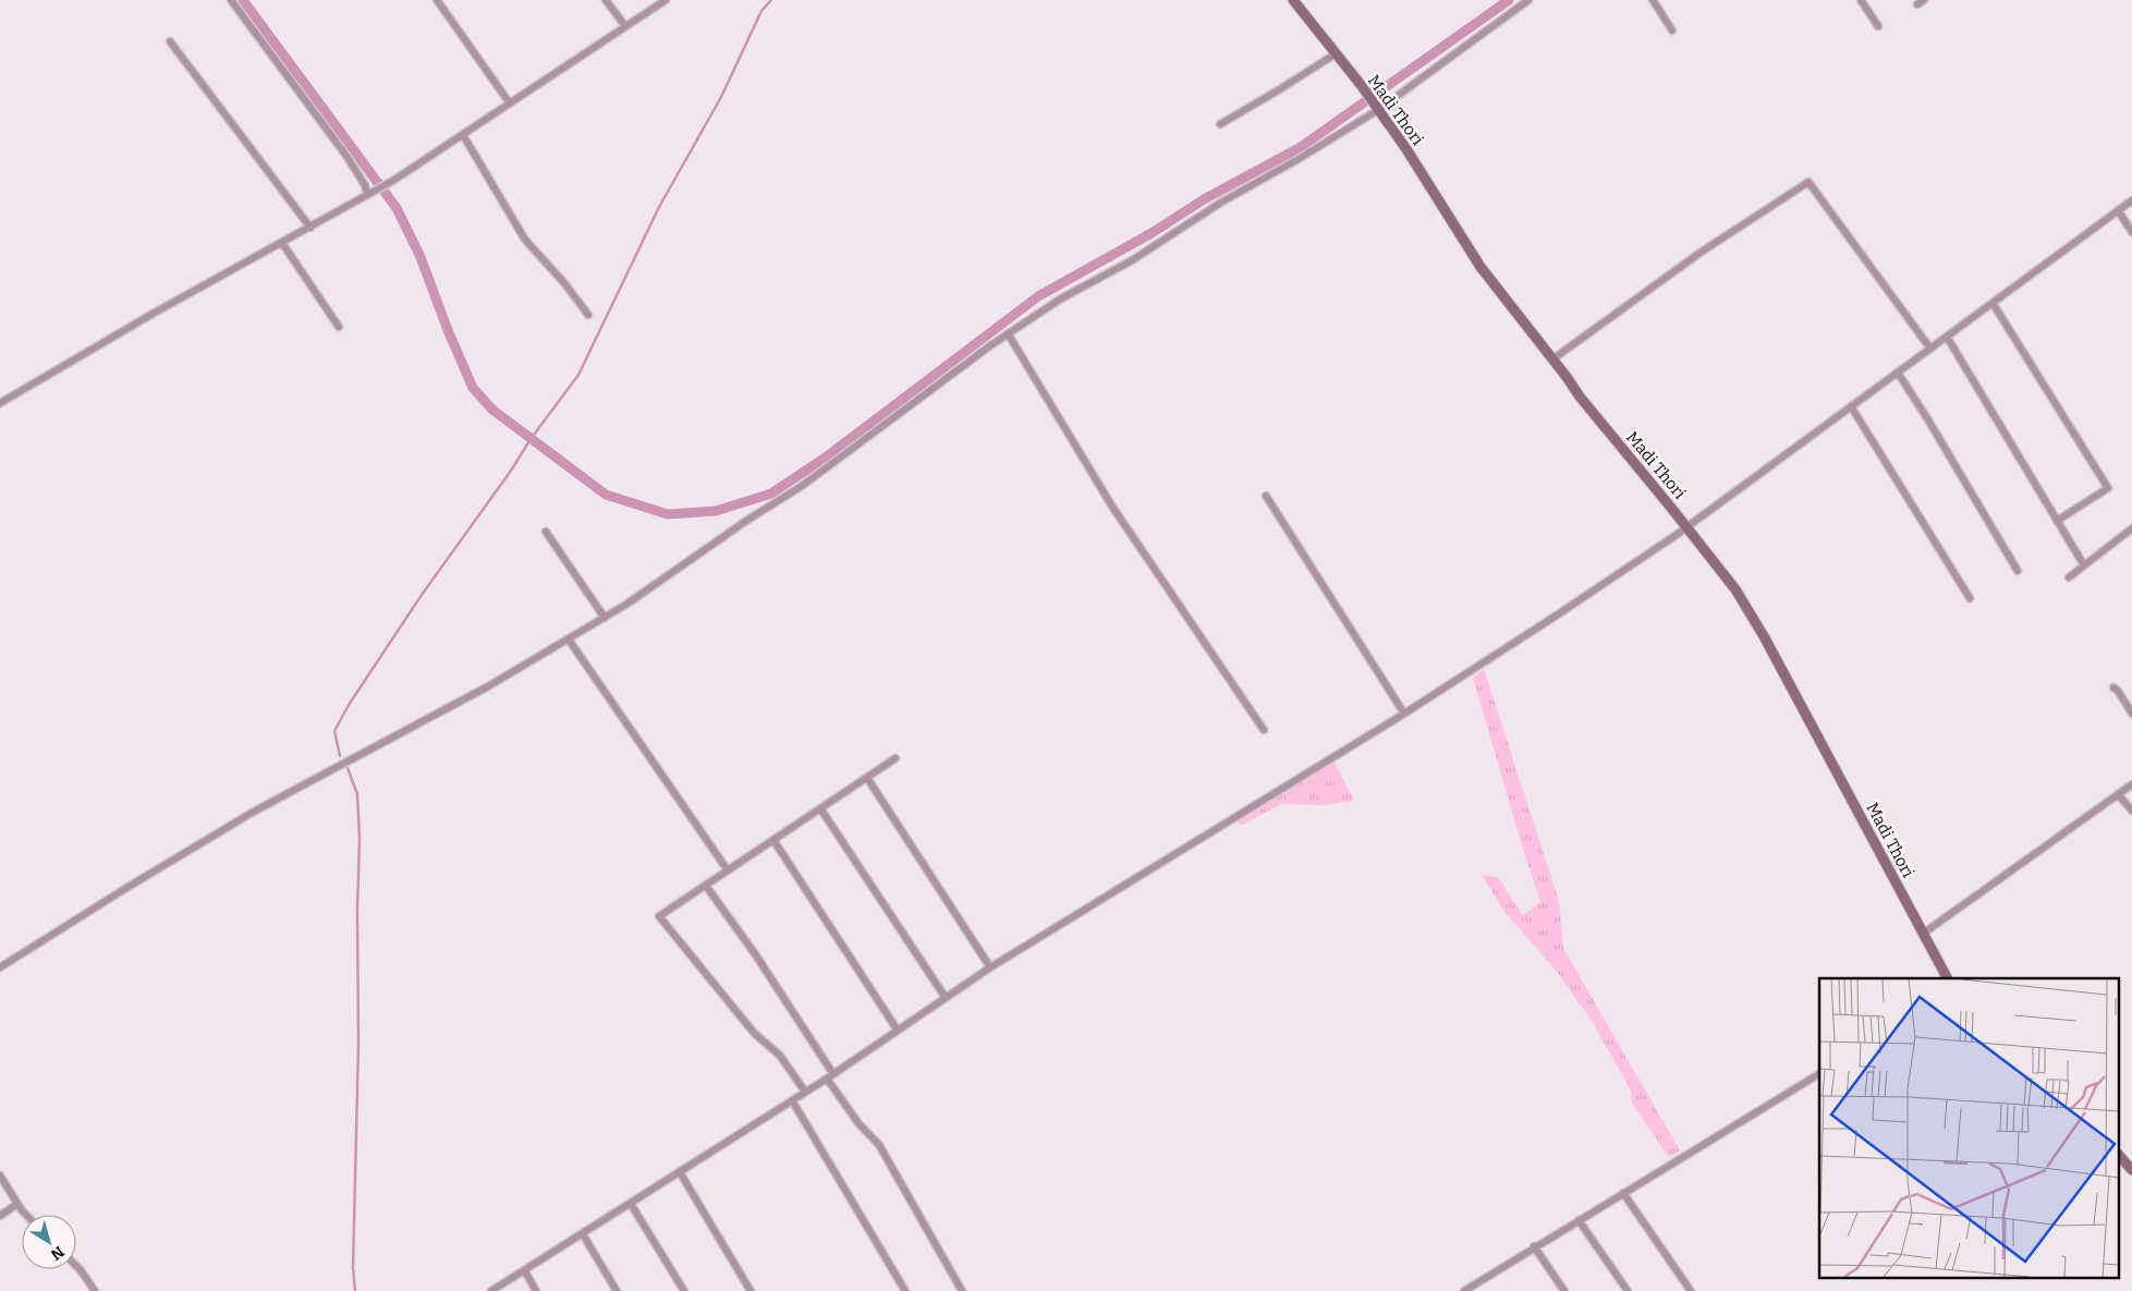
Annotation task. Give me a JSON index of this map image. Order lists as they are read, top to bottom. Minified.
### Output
{"streets":{"main road":["Madi Thori"]},"north":"bottom right"}
